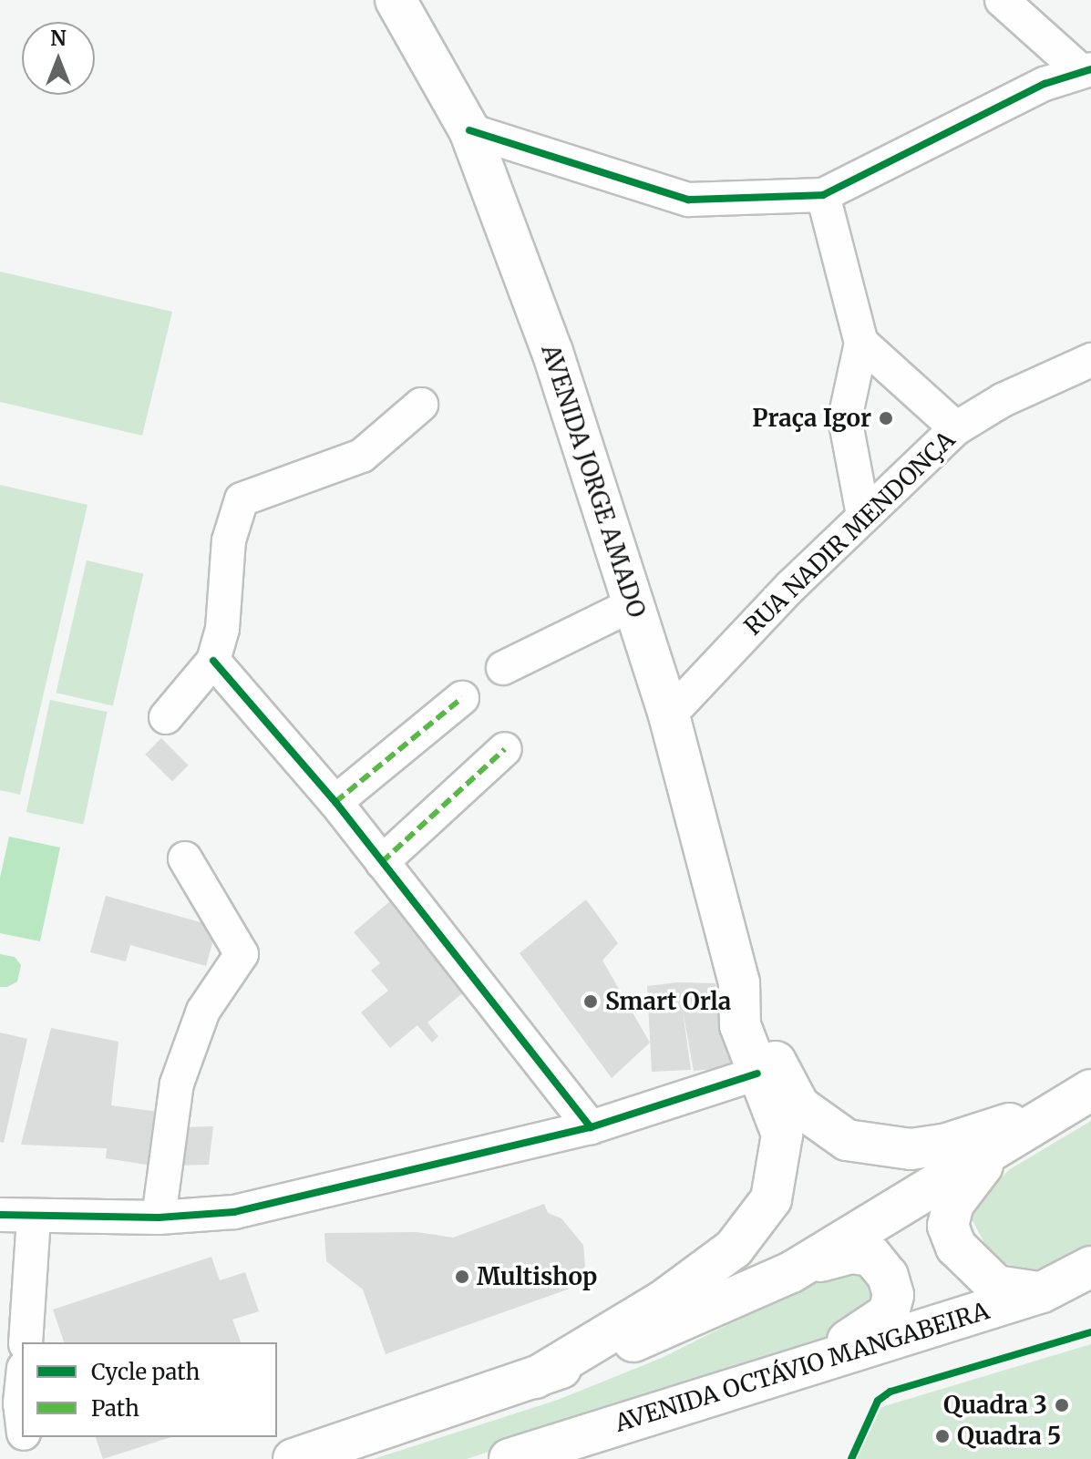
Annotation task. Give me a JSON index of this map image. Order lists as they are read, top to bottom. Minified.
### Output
{"streets":{"main road":["AVENIDA JORGE AMADO","AVENIDA OCTÁVIO MANGABEIRA"],"street":["RUA NADIR MENDONÇA"]},"crossings":[["AVENIDA JORGE AMADO","RUA NADIR MENDONÇA"]],"places":["Praça Igor","Smart Orla","Multishop","Quadra 3","Quadra 5"],"legend":["Cycle path","Path"],"north":"top"}
